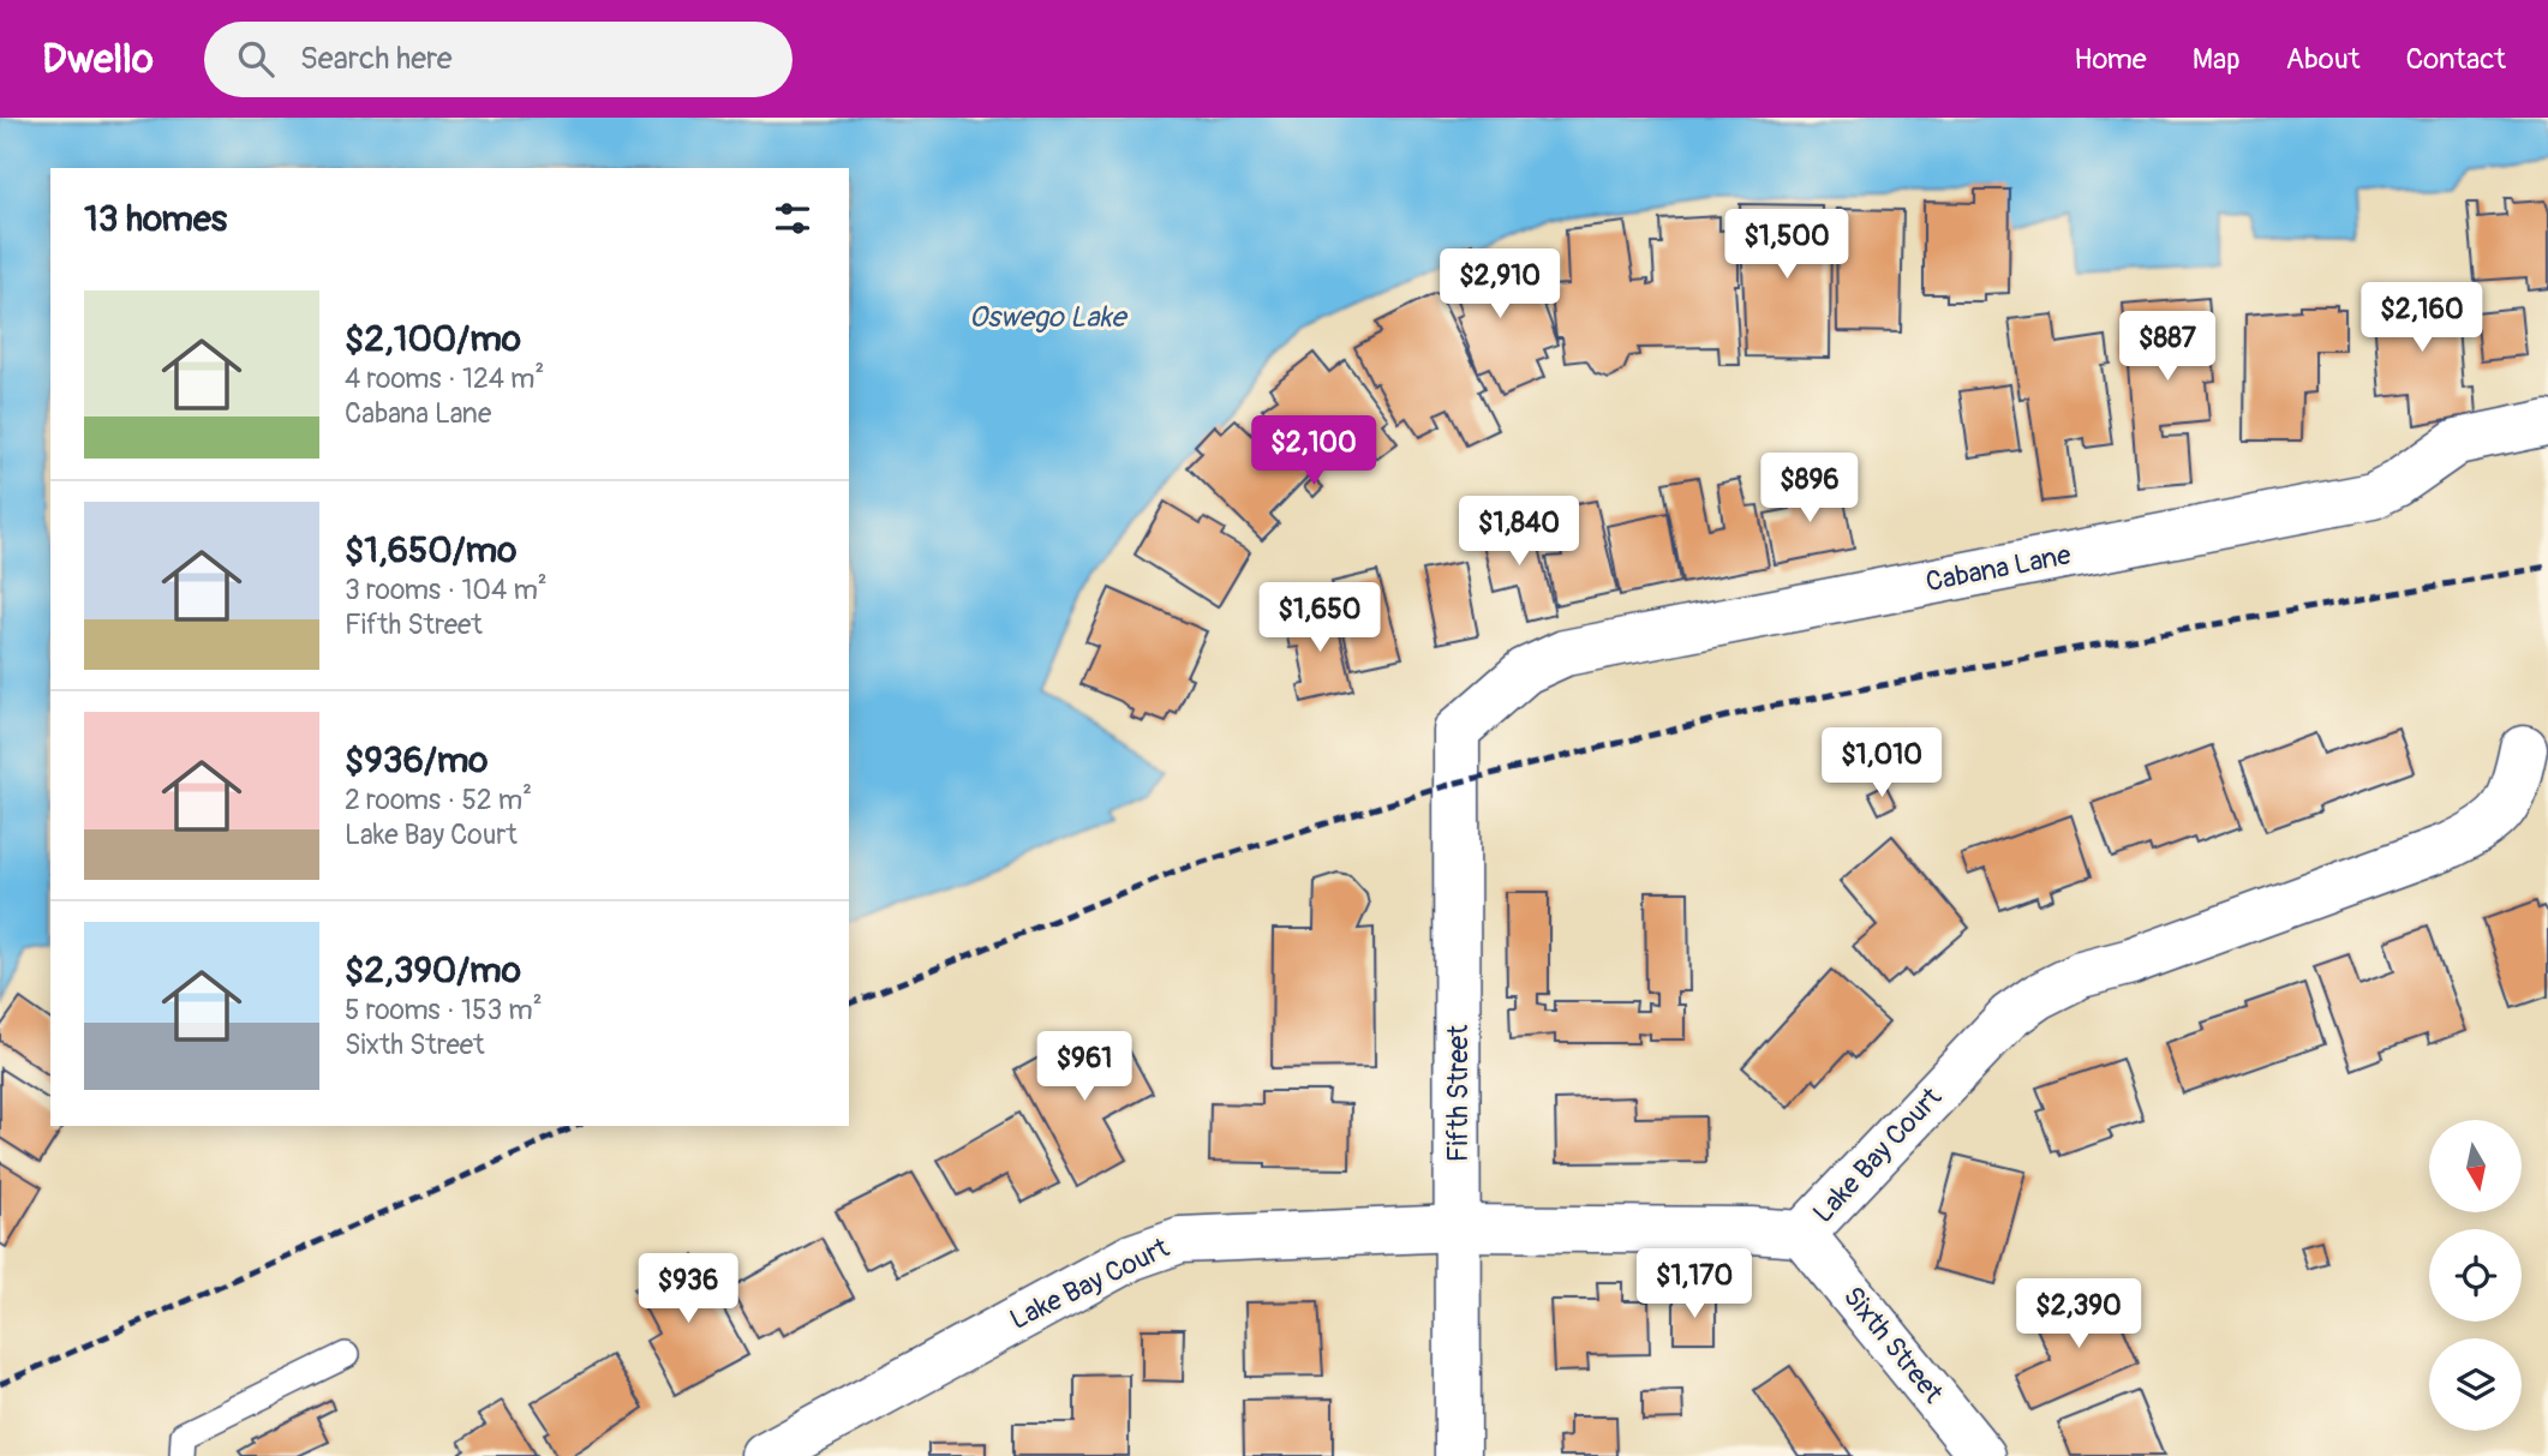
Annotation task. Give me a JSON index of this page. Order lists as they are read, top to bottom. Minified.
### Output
{"streets":{"street":["Cabana Lane","Fifth Street","Lake Bay Court","Sixth Street"]},"crossings":[["Cabana Lane","Fifth Street"],["Fifth Street","Lake Bay Court"],["Lake Bay Court","Sixth Street"]],"water":["Oswego Lake"],"north":"bottom","page":{"header":"Dwello","search":"Search here","nav":["Home","Map","About","Contact"],"heading":"13 homes","price":["$1,500","$2,910","$2,160","$887","$2,100","$896","$1,840","$1,650","$1,010","$961","$1,170","$936","$2,390"],"list":[{"name":"$2,100/mo","note":"4 rooms · 124 m² · Cabana Lane"},{"name":"$1,650/mo","note":"3 rooms · 104 m² · Fifth Street"},{"name":"$936/mo","note":"2 rooms · 52 m² · Lake Bay Court"},{"name":"$2,390/mo","note":"5 rooms · 153 m² · Sixth Street"}]}}
